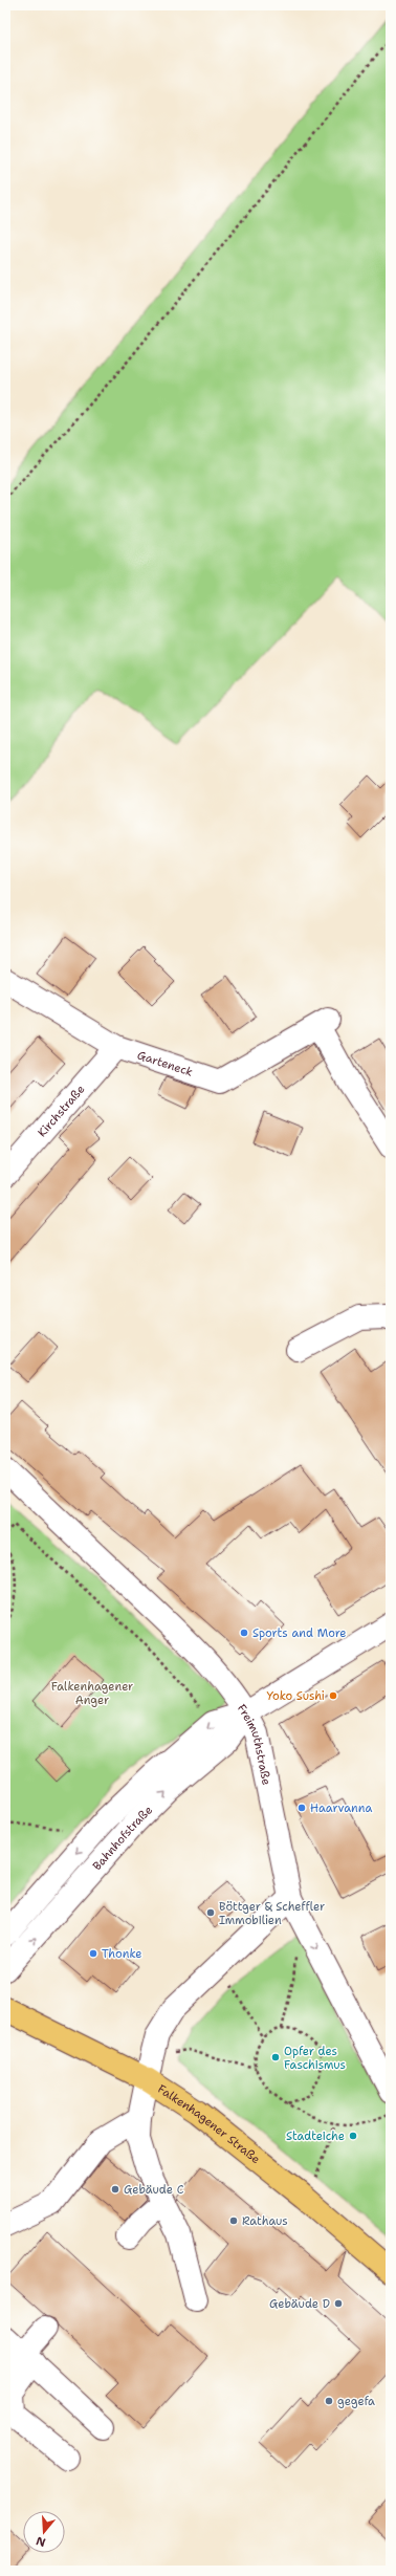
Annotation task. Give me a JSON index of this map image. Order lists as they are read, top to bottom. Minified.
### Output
{"streets":{"main road":["Falkenhagener Straße"],"street":["Garteneck","Kirchstraße","Freimuthstraße","Bahnhofstraße"]},"crossings":[["Garteneck","Kirchstraße"],["Freimuthstraße","Bahnhofstraße"]],"parks":["Falkenhagener Anger"],"places":["Sports and More","Yoko Sushi","Haarvanna","Böttger & Scheffler Immobilien","Thonke","Opfer des Faschismus","Stadteiche","Gebäude C","Rathaus","Gebäude D","gegefa"],"north":"bottom"}
